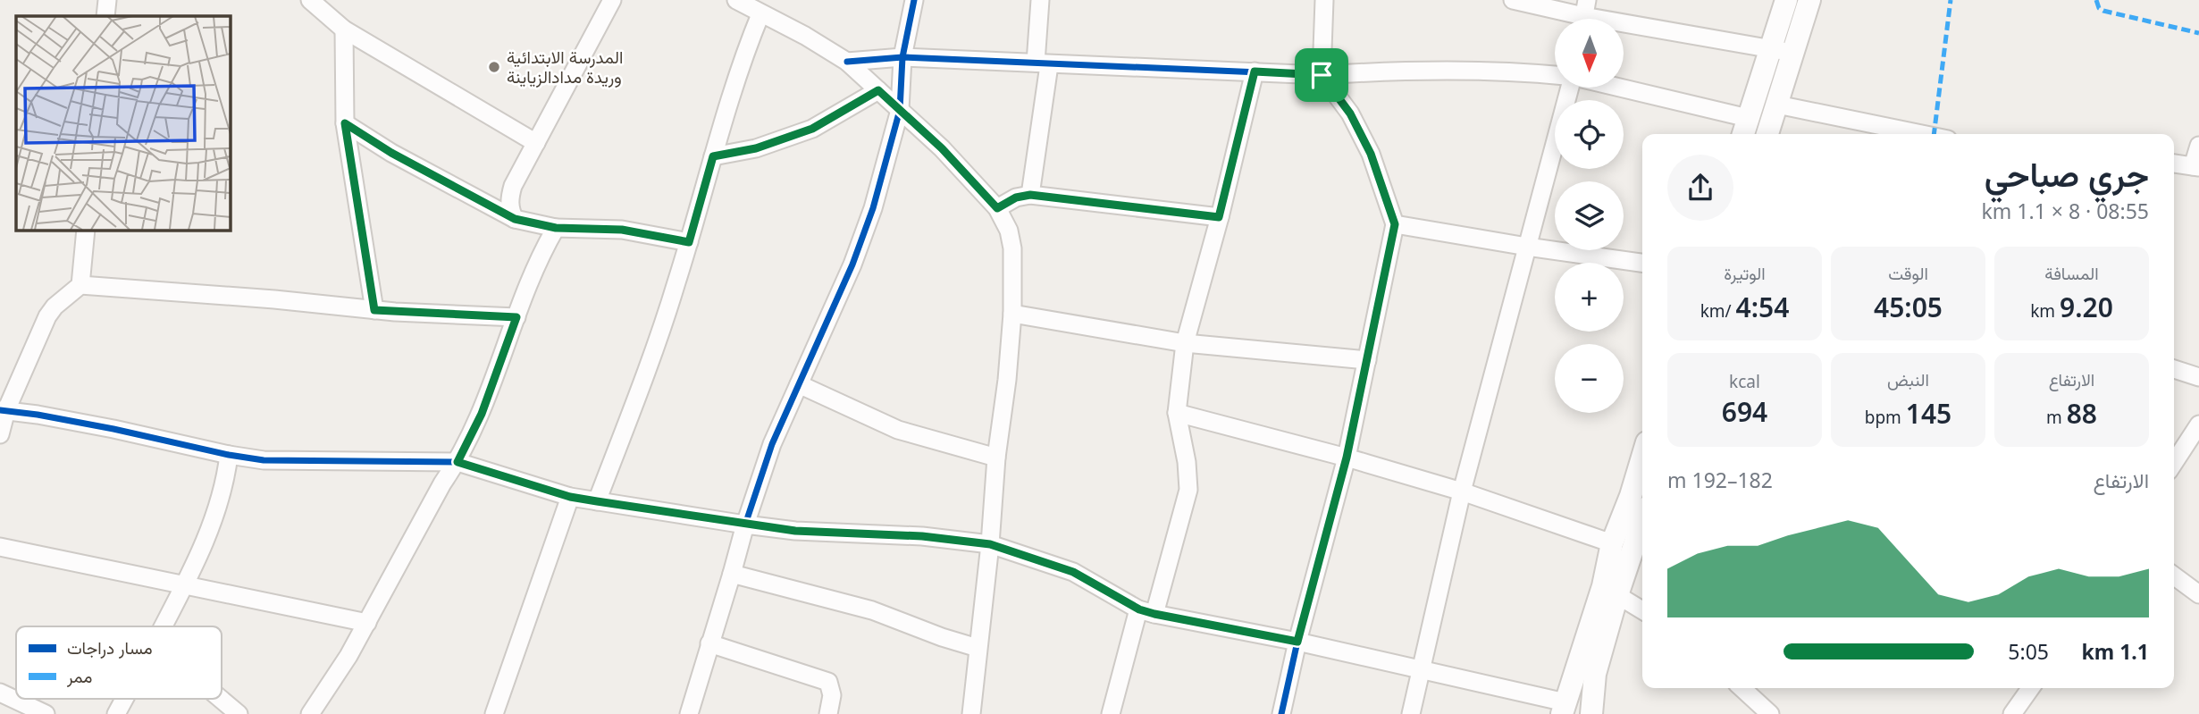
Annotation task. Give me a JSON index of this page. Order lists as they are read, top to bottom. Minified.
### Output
{"places":["المدرسة الابتدائية وريدة مدادالزياينة"],"legend":["مسار دراجات","ممر"],"north":"bottom","page":{"map_buttons":["+","−"],"heading":["جري صباحي","08:55 · 8 × 1.1 km"],"stats":[["المسافة","9.20 km"],["الوقت","45:05"],["الوتيرة","4:54 /km"],["الارتفاع","88 m"],["النبض","145 bpm"],["kcal","694"]],"chart":["الارتفاع","182–192 m"],"list":[{"name":"1.1 km","note":"5:05"}]}}
